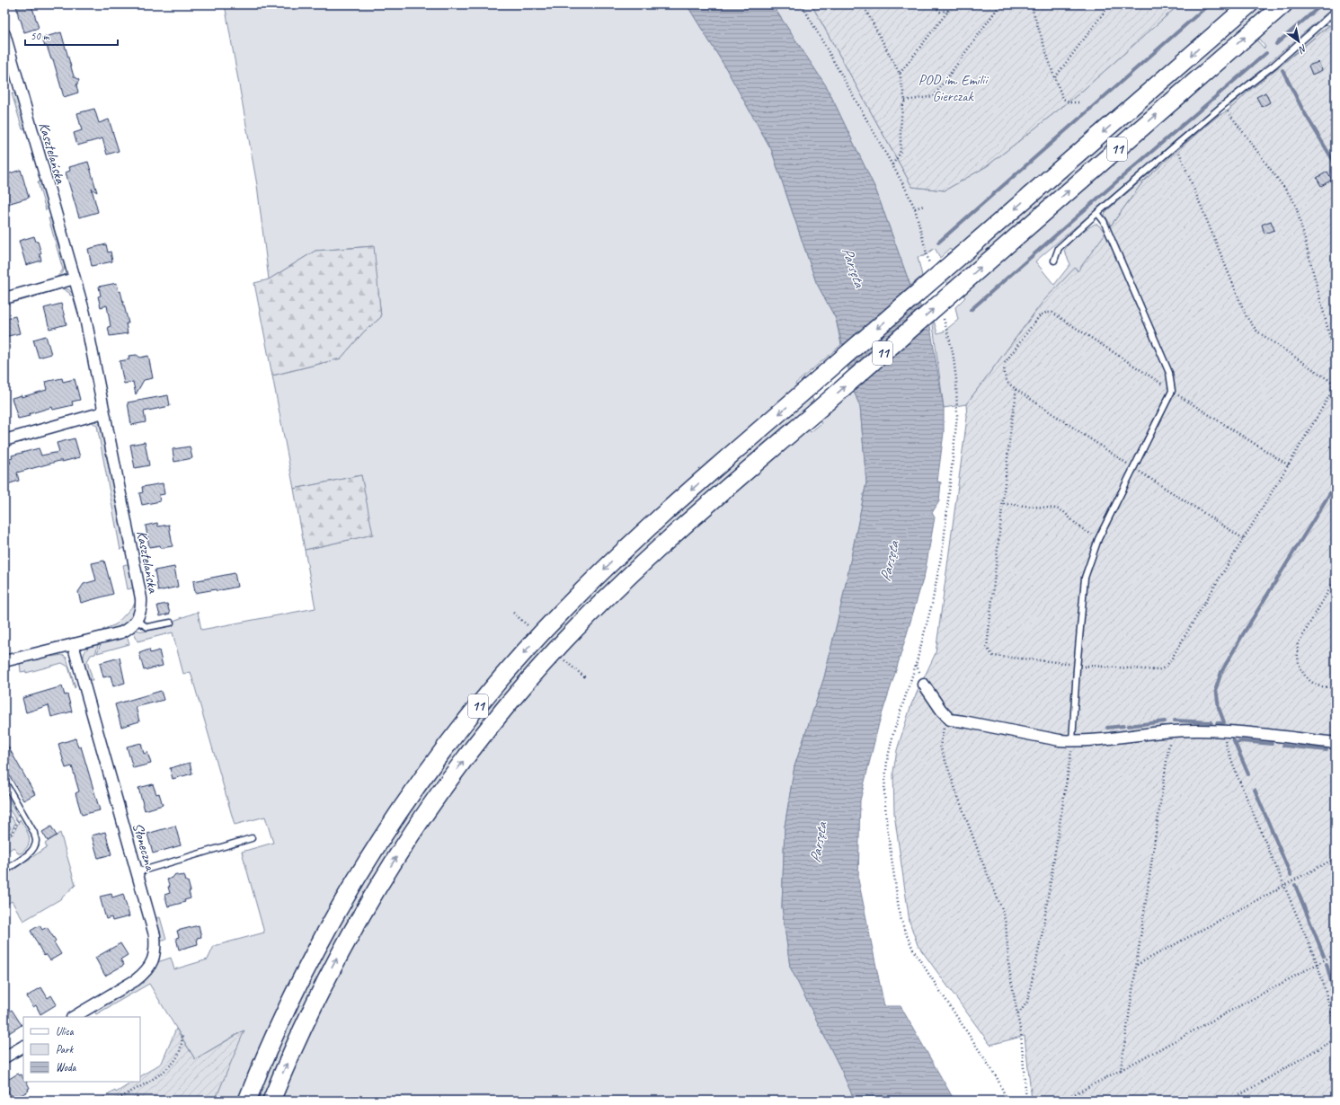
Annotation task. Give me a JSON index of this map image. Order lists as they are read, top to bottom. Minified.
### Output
{"streets":{"main road":["11"],"street":["Kasztelańska","Słoneczna"]},"water":["Parsęta"],"parks":["POD im. Emilii Gierczak"],"legend":["Ulica","Park","Woda"],"scale_bar":"50 m","north":"bottom right"}
